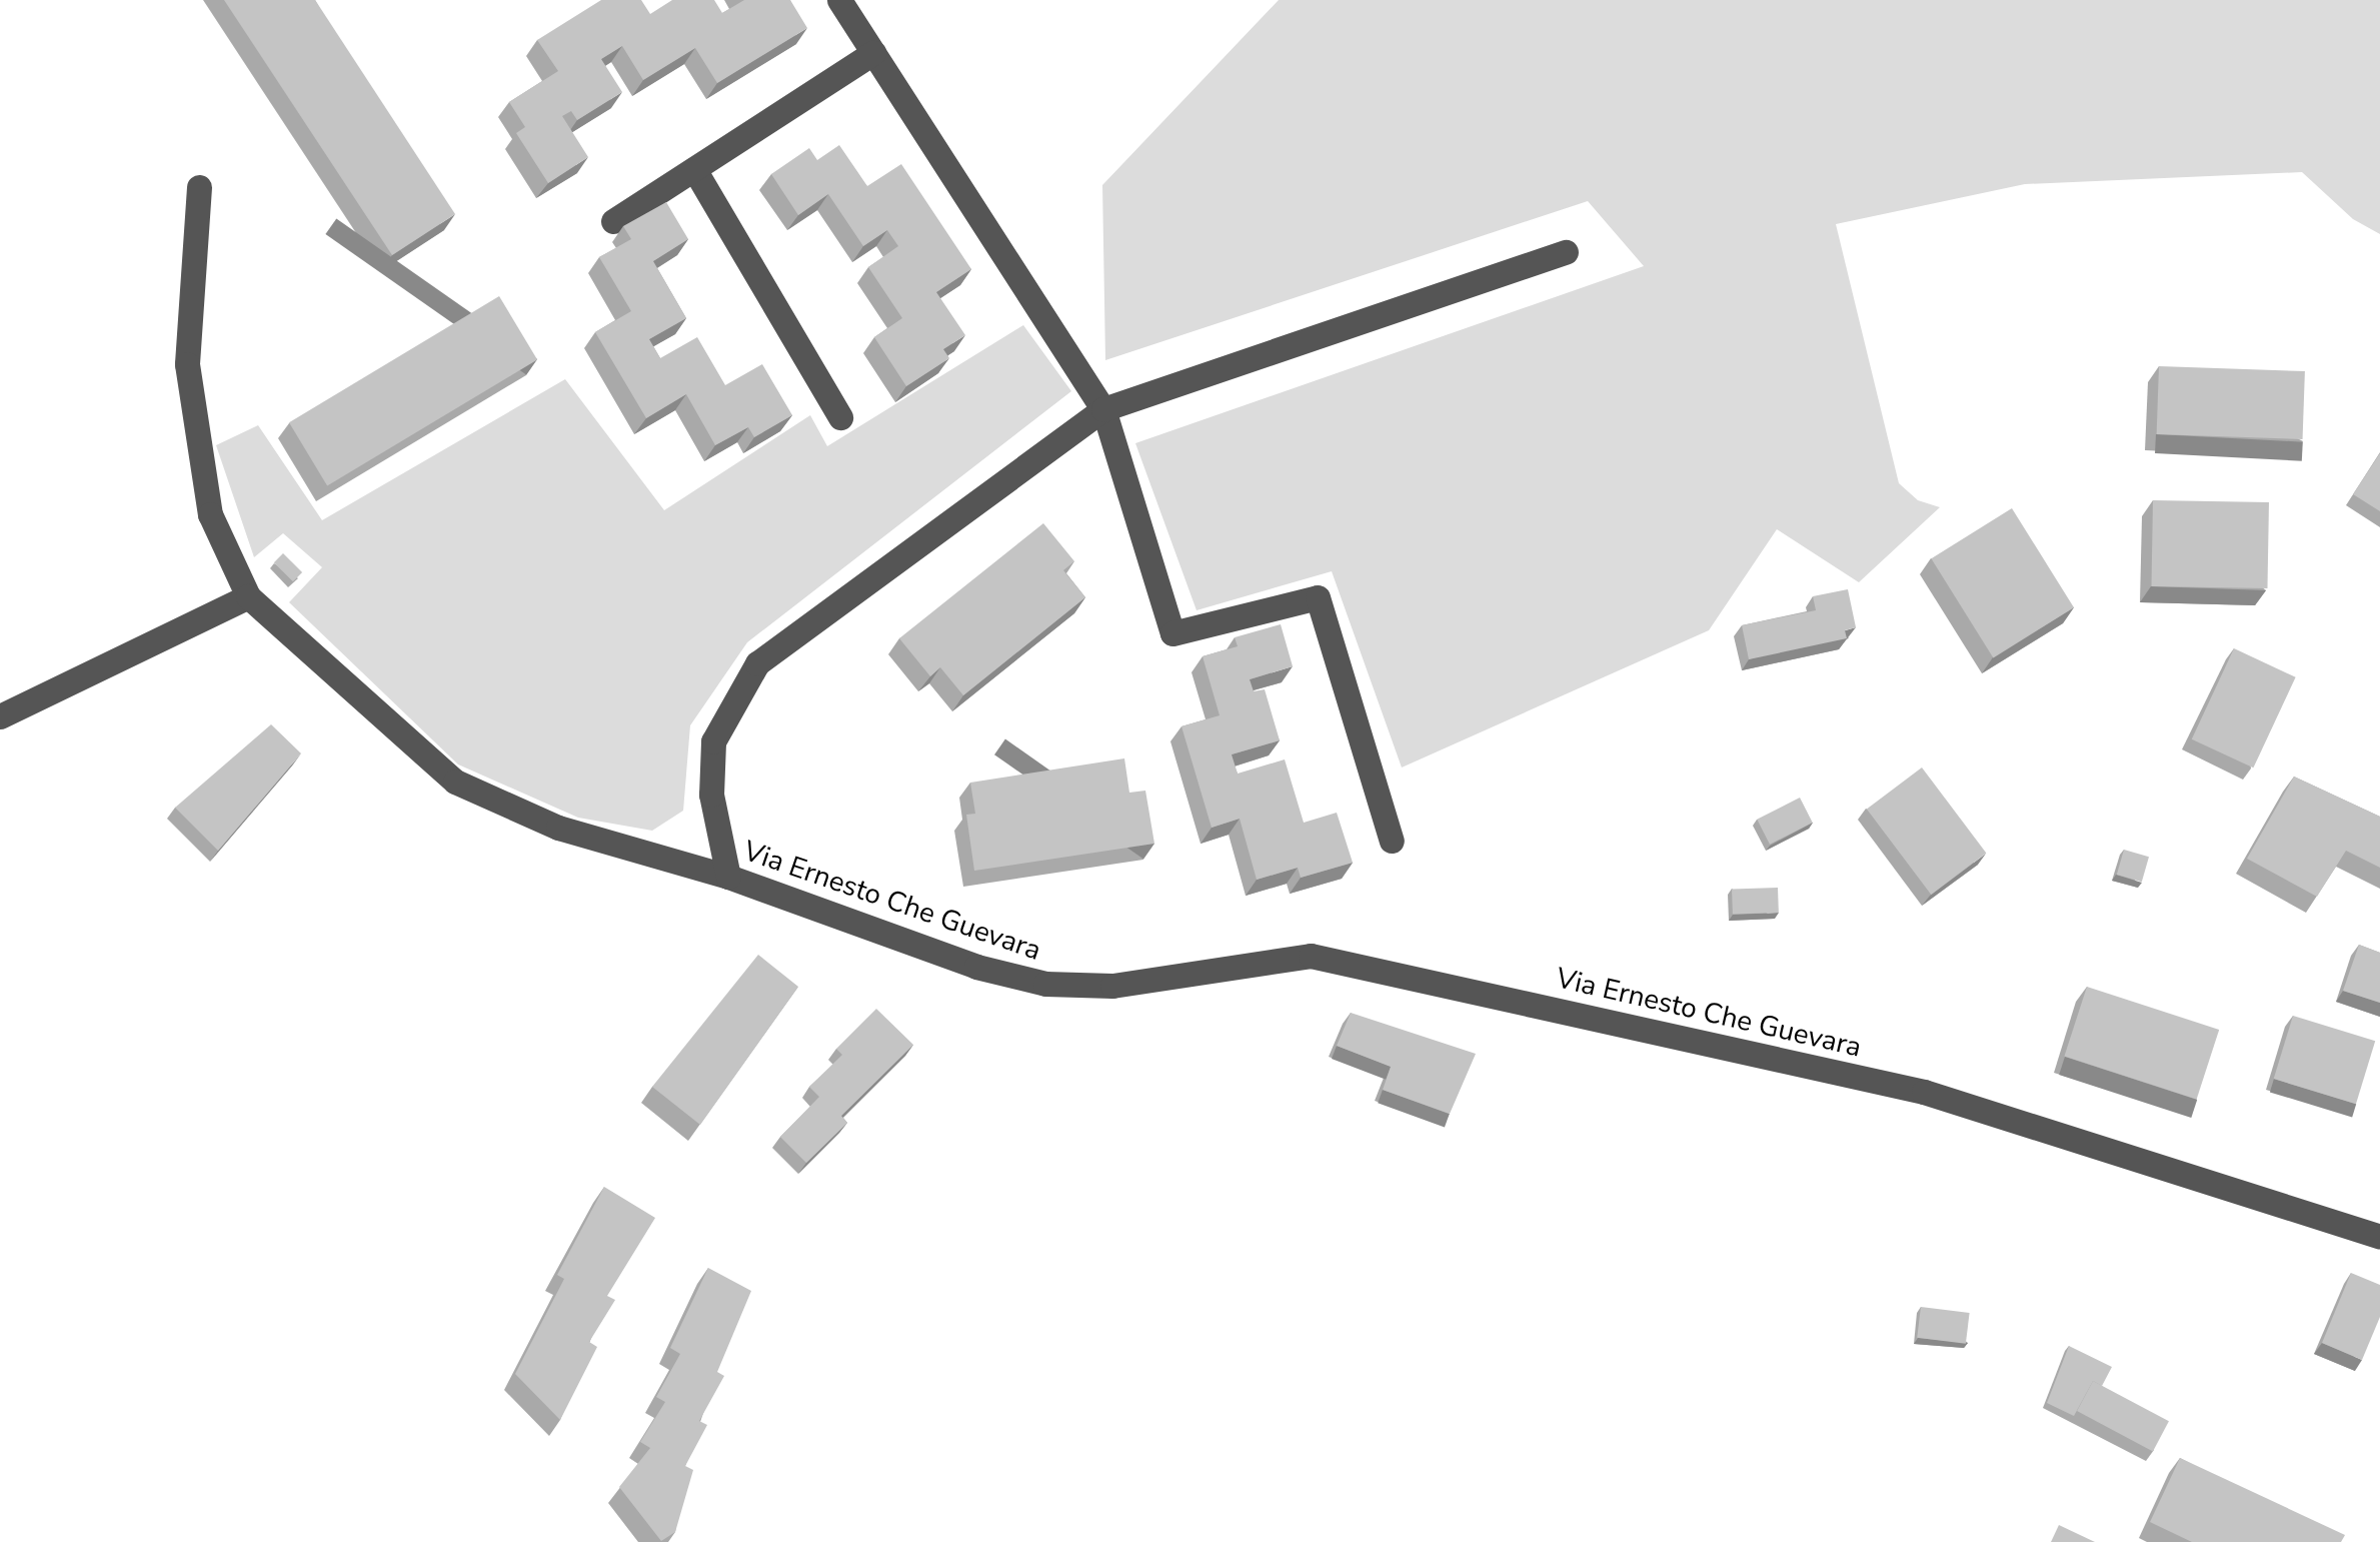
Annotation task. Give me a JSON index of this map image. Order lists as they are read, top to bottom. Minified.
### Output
{"streets":{"street":["Via Ernesto Che Guevara"]}}
